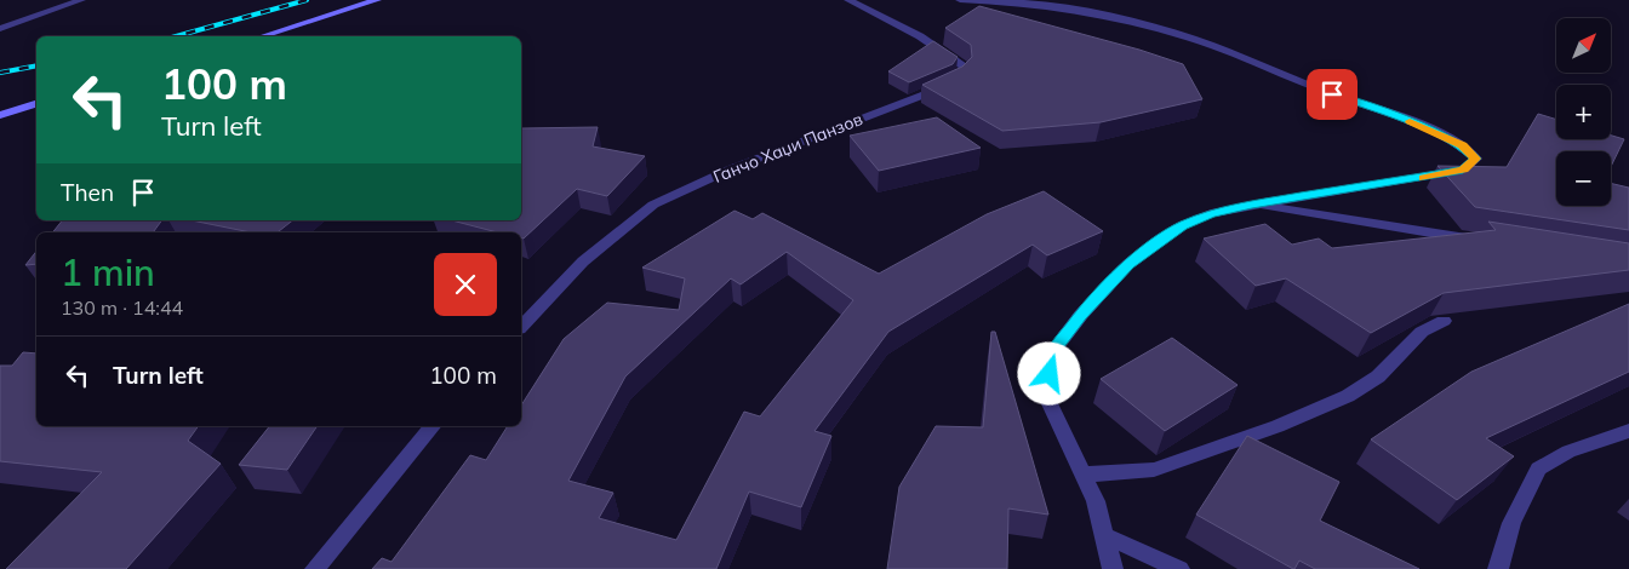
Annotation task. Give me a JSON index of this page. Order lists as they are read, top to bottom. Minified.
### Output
{"streets":{"street":["Ганчо Хаџи Панзов"]},"north":"top right","page":{"map_buttons":["+","−"],"turn":["100 m","Turn left"],"then":"Then","heading":["1 min","130 m · 14:44"],"list":[{"name":"Turn left","value":"100 m"}]}}
